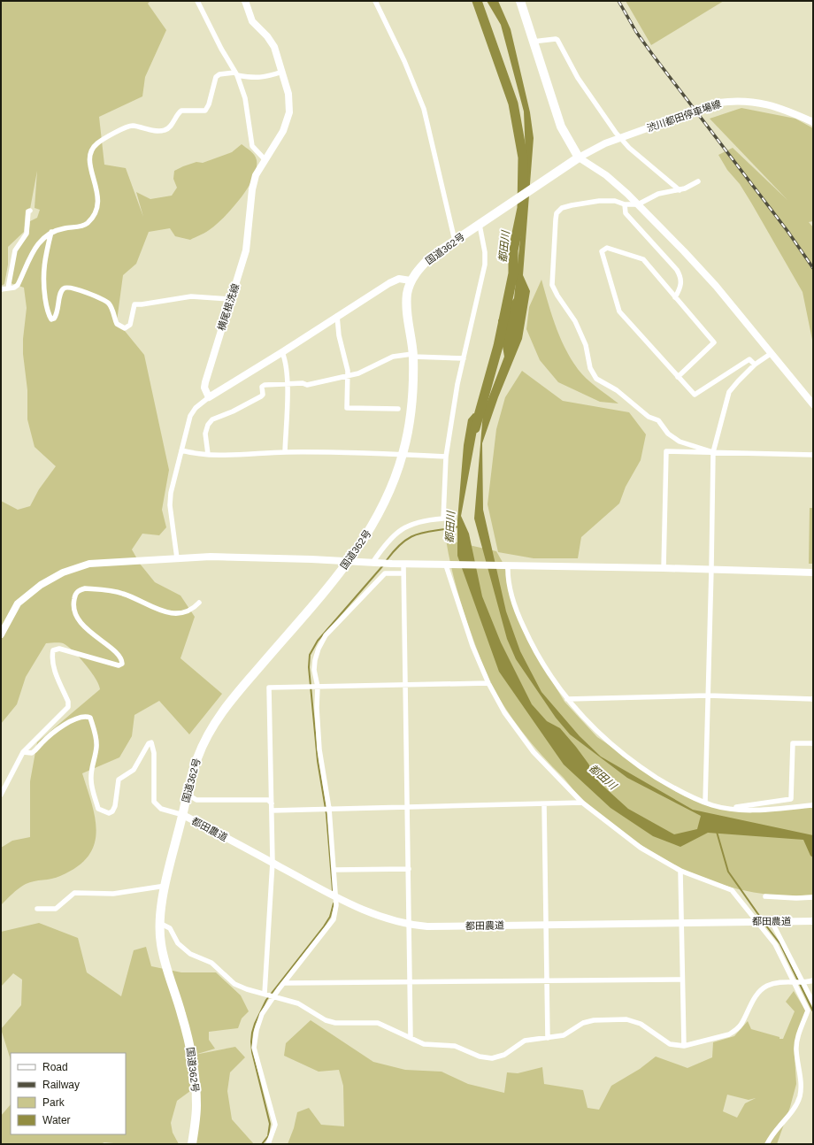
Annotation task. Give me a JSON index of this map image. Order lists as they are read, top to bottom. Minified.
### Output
{"streets":{"highway":["国道362号"],"street":["渋川都田停車場線","横尾根洗線","都田農道"]},"crossings":[["渋川都田停車場線","国道362号"],["国道362号","都田農道"]],"water":["都田川"],"legend":["Road","Railway","Park","Water"]}
